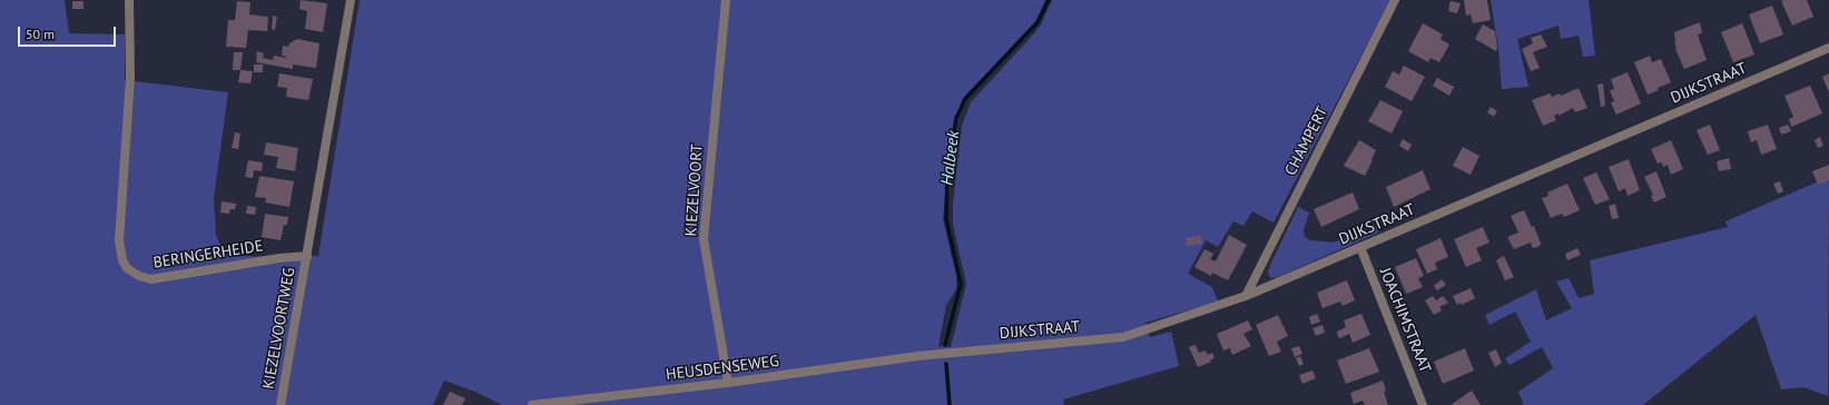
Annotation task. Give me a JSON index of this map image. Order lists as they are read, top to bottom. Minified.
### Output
{"streets":{"street":["DIJKSTRAAT","CHAMPERT","KIEZELVOORT","BERINGERHEIDE","JOACHIMSTRAAT","KIEZELVOORTWEG","HEUSDENSEWEG"]},"crossings":[["DIJKSTRAAT","CHAMPERT"],["DIJKSTRAAT","JOACHIMSTRAAT"],["DIJKSTRAAT","HEUSDENSEWEG"],["KIEZELVOORT","HEUSDENSEWEG"],["BERINGERHEIDE","KIEZELVOORTWEG"]],"water":["Halbeek"],"scale_bar":"50 m"}
